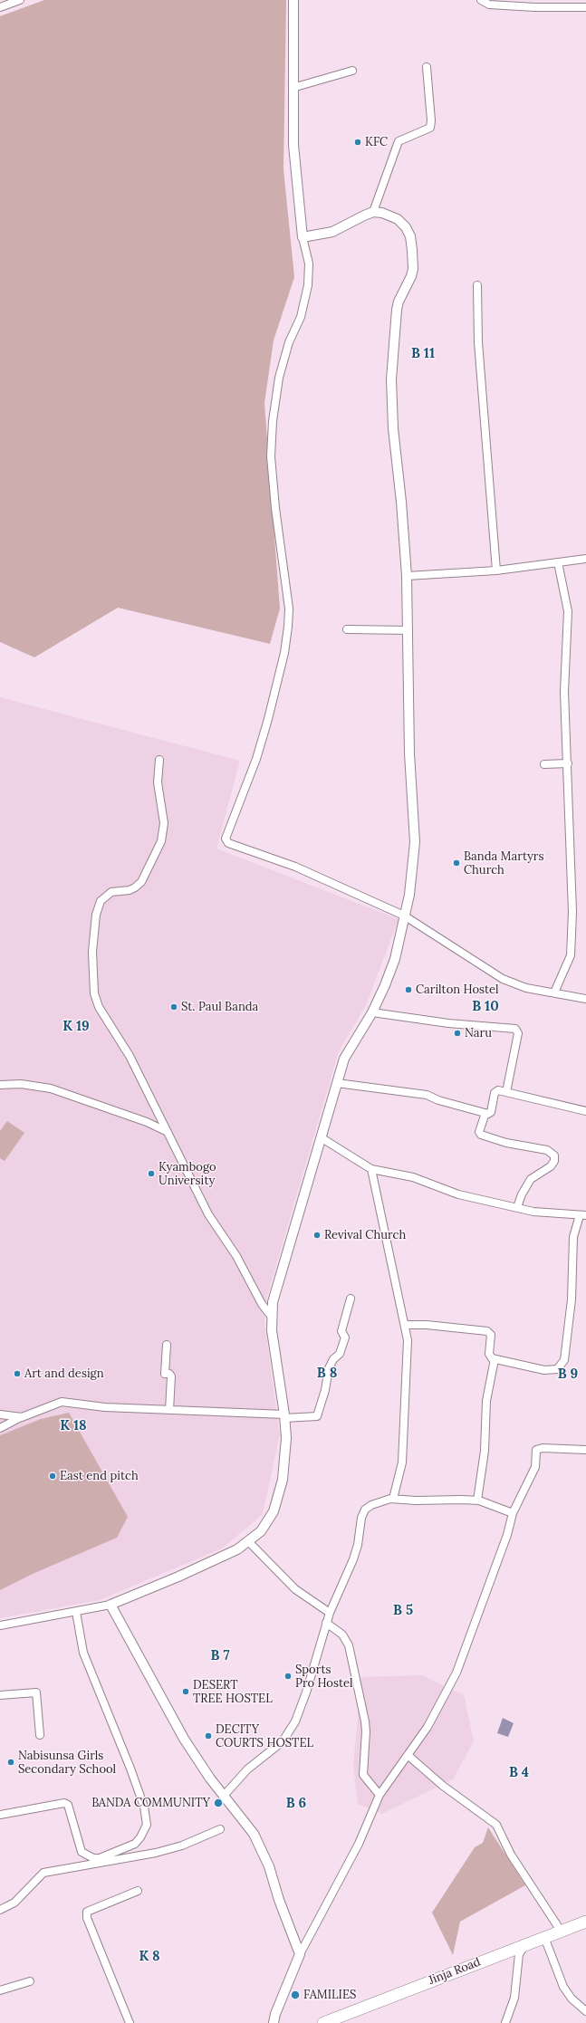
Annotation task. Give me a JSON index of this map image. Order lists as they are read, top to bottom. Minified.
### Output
{"streets":{"highway":["Jinja Road"]},"districts":["B 11","B 10","K 19","B 8","B 9","K 18","B 5","B 7","B 4","B 6","K 8"],"places":["KFC","Banda Martyrs Church","Carilton Hostel","St. Paul Banda","Naru","Kyambogo University","Revival Church","Art and design","East end pitch","Sports Pro Hostel","DESERT TREE HOSTEL","DECITY COURTS HOSTEL","Nabisunsa Girls Secondary School","BANDA COMMUNITY","FAMILIES"]}
